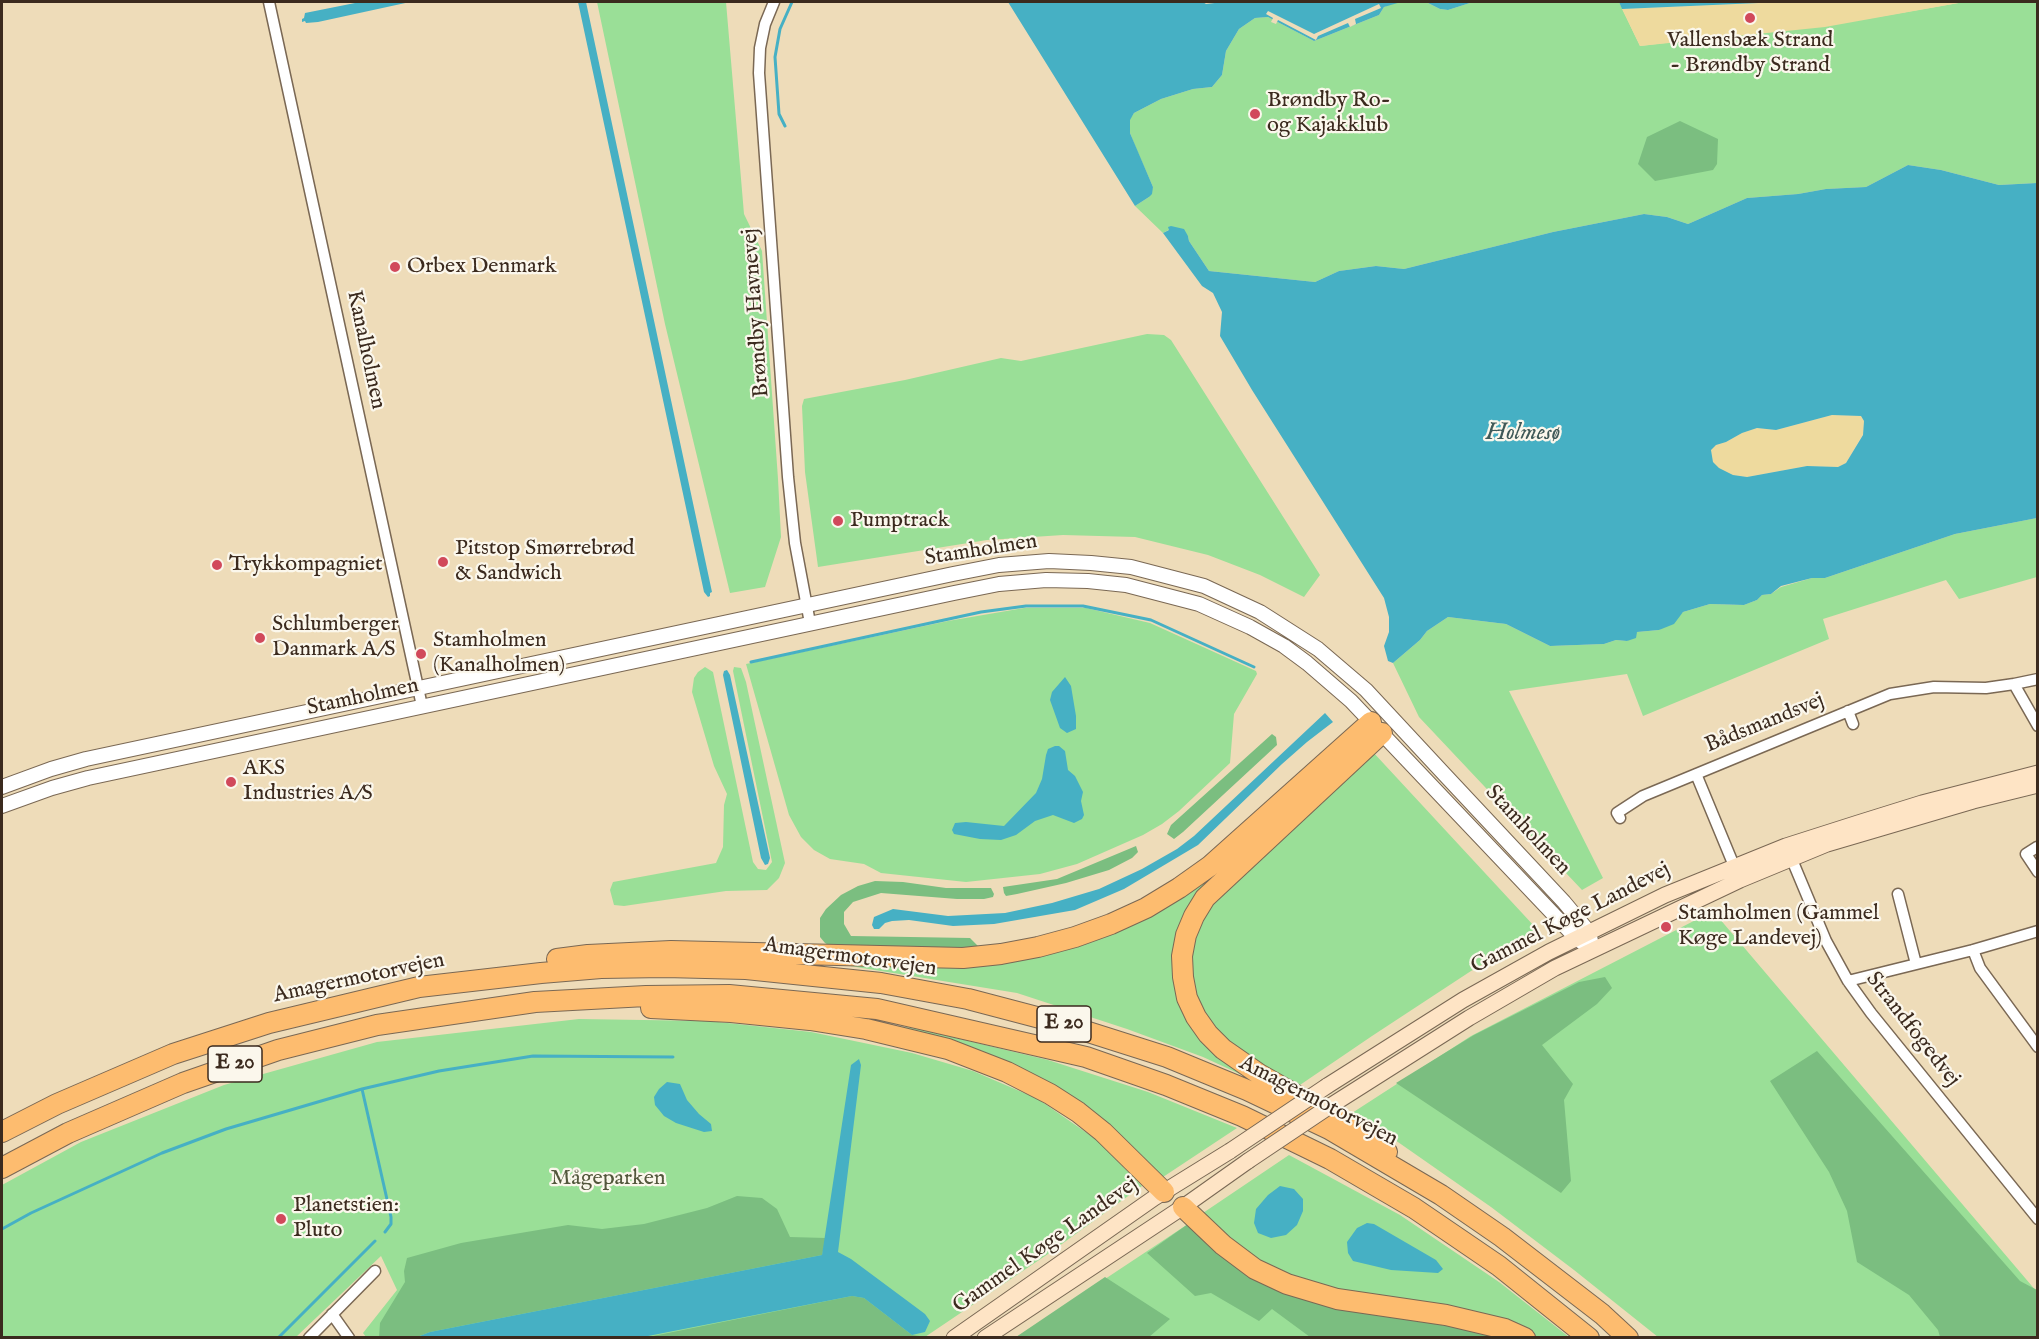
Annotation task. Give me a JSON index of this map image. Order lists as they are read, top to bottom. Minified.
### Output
{"streets":{"highway":["Amagermotorvejen","E 20"],"main road":["Gammel Køge Landevej"],"street":["Brøndby Havnevej","Kanalholmen","Stamholmen","Bådsmandsvej","Strandfogedvej"]},"crossings":[["Brøndby Havnevej","Stamholmen"],["Kanalholmen","Stamholmen"],["Stamholmen","Gammel Køge Landevej"],["Bådsmandsvej","Gammel Køge Landevej"],["Gammel Køge Landevej","Strandfogedvej"]],"water":["Holmesø"],"parks":["Mågeparken"],"places":["Vallensbæk Strand - Brøndby Strand","Brøndby Ro- og Kajakklub","Orbex Denmark","Pumptrack","Pitstop Smørrebrød & Sandwich","Trykkompagniet","Schlumberger Danmark A/S","Stamholmen (Kanalholmen)","AKS Industries A/S","Stamholmen (Gammel Køge Landevej)","Planetstien: Pluto"]}
